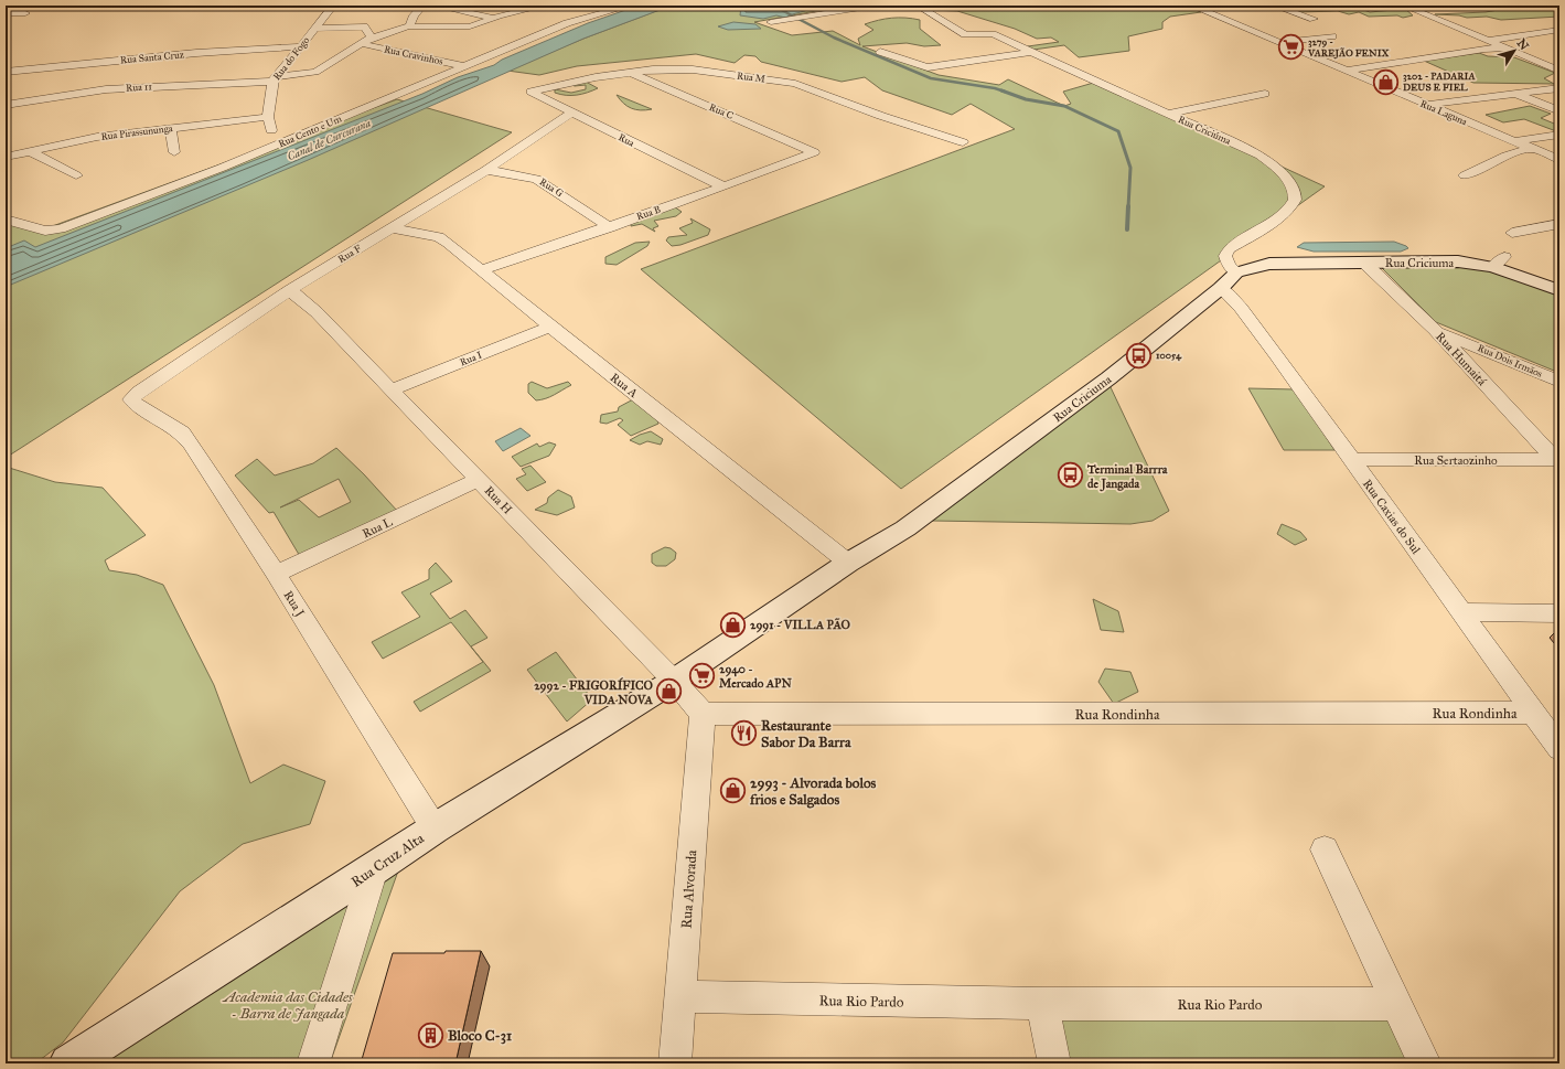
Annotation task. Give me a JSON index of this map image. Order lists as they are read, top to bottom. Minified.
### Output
{"streets":{"main road":["Rua Criciuma","Rua Cruz Alta"],"street":["Rua Cravinhos","Rua Santa Cruz","Rua do Fogo","Rua M","Rua 11","Rua C","Rua Laguna","Rua Criciúma","Rua Cento e Um","Rua Pirassununga","Rua","Rua G","Rua B","Rua F","Rua I","Rua Humaitá","Rua Dois Irmãos","Rua A","Rua Sertaozinho","Rua H","Rua Caxias do Sul","Rua L","Rua J","Rua Rondinha","Rua Alvorada","Rua Rio Pardo"]},"crossings":[["Rua Cravinhos","Rua 11"],["Rua Cravinhos","Rua Cento e Um"],["Rua Santa Cruz","Rua do Fogo"],["Rua do Fogo","Rua 11"],["Rua do Fogo","Rua Cento e Um"],["Rua do Fogo","Rua Pirassununga"],["Rua M","Rua C"],["Rua M","Rua"],["Rua C","Rua B"],["Rua Criciúma","Rua Criciuma"],["Rua","Rua B"],["Rua","Rua F"],["Rua G","Rua B"],["Rua G","Rua F"],["Rua B","Rua A"],["Rua F","Rua A"],["Rua F","Rua H"],["Rua F","Rua J"],["Rua Criciuma","Rua Humaitá"],["Rua Criciuma","Rua A"],["Rua Criciuma","Rua Caxias do Sul"],["Rua Criciuma","Rua Cruz Alta"],["Rua I","Rua A"],["Rua I","Rua H"],["Rua Humaitá","Rua Dois Irmãos"],["Rua Humaitá","Rua Sertaozinho"],["Rua Sertaozinho","Rua Caxias do Sul"],["Rua H","Rua L"],["Rua H","Rua Rondinha"],["Rua H","Rua Cruz Alta"],["Rua H","Rua Alvorada"],["Rua Caxias do Sul","Rua Rondinha"],["Rua L","Rua J"],["Rua J","Rua Cruz Alta"],["Rua Rondinha","Rua Alvorada"],["Rua Alvorada","Rua Rio Pardo"]],"water":["Canal de Curcurana"],"parks":["Academia das Cidades - Barra de Jangada"],"places":{"supermarket":["3279 - VAREJÃO FENIX","2940 - Mercado APN"],"shop":["3202 - PADARIA DEUS E FIEL","2991 - VILLA PÃO","2992 - FRIGORÍFICO VIDA NOVA","2993 - Alvorada bolos frios e Salgados"],"bus stop":["10054","Terminal Barrra de Jangada"],"restaurant":["Restaurante Sabor Da Barra"],"building":["Bloco C-31"]},"north":"top right"}
